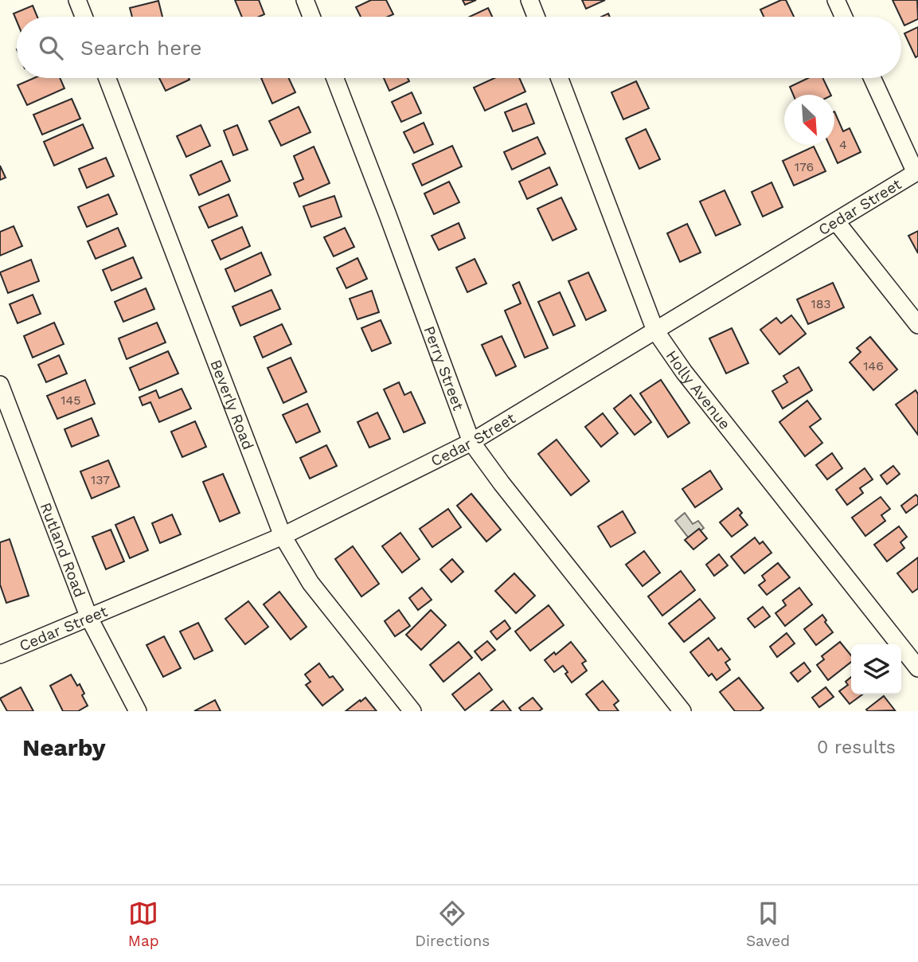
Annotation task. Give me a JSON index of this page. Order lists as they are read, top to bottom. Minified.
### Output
{"streets":{"street":["Cedar Street","Perry Street","Holly Avenue","Beverly Road","Rutland Road"]},"crossings":[["Cedar Street","Perry Street"],["Cedar Street","Holly Avenue"],["Cedar Street","Beverly Road"],["Cedar Street","Rutland Road"]],"house_numbers":["4","176","183","146","145","137"],"north":"bottom right","page":{"search":"Search here","heading":["Nearby","0 results"],"nav":["Map","Directions","Saved"]}}
